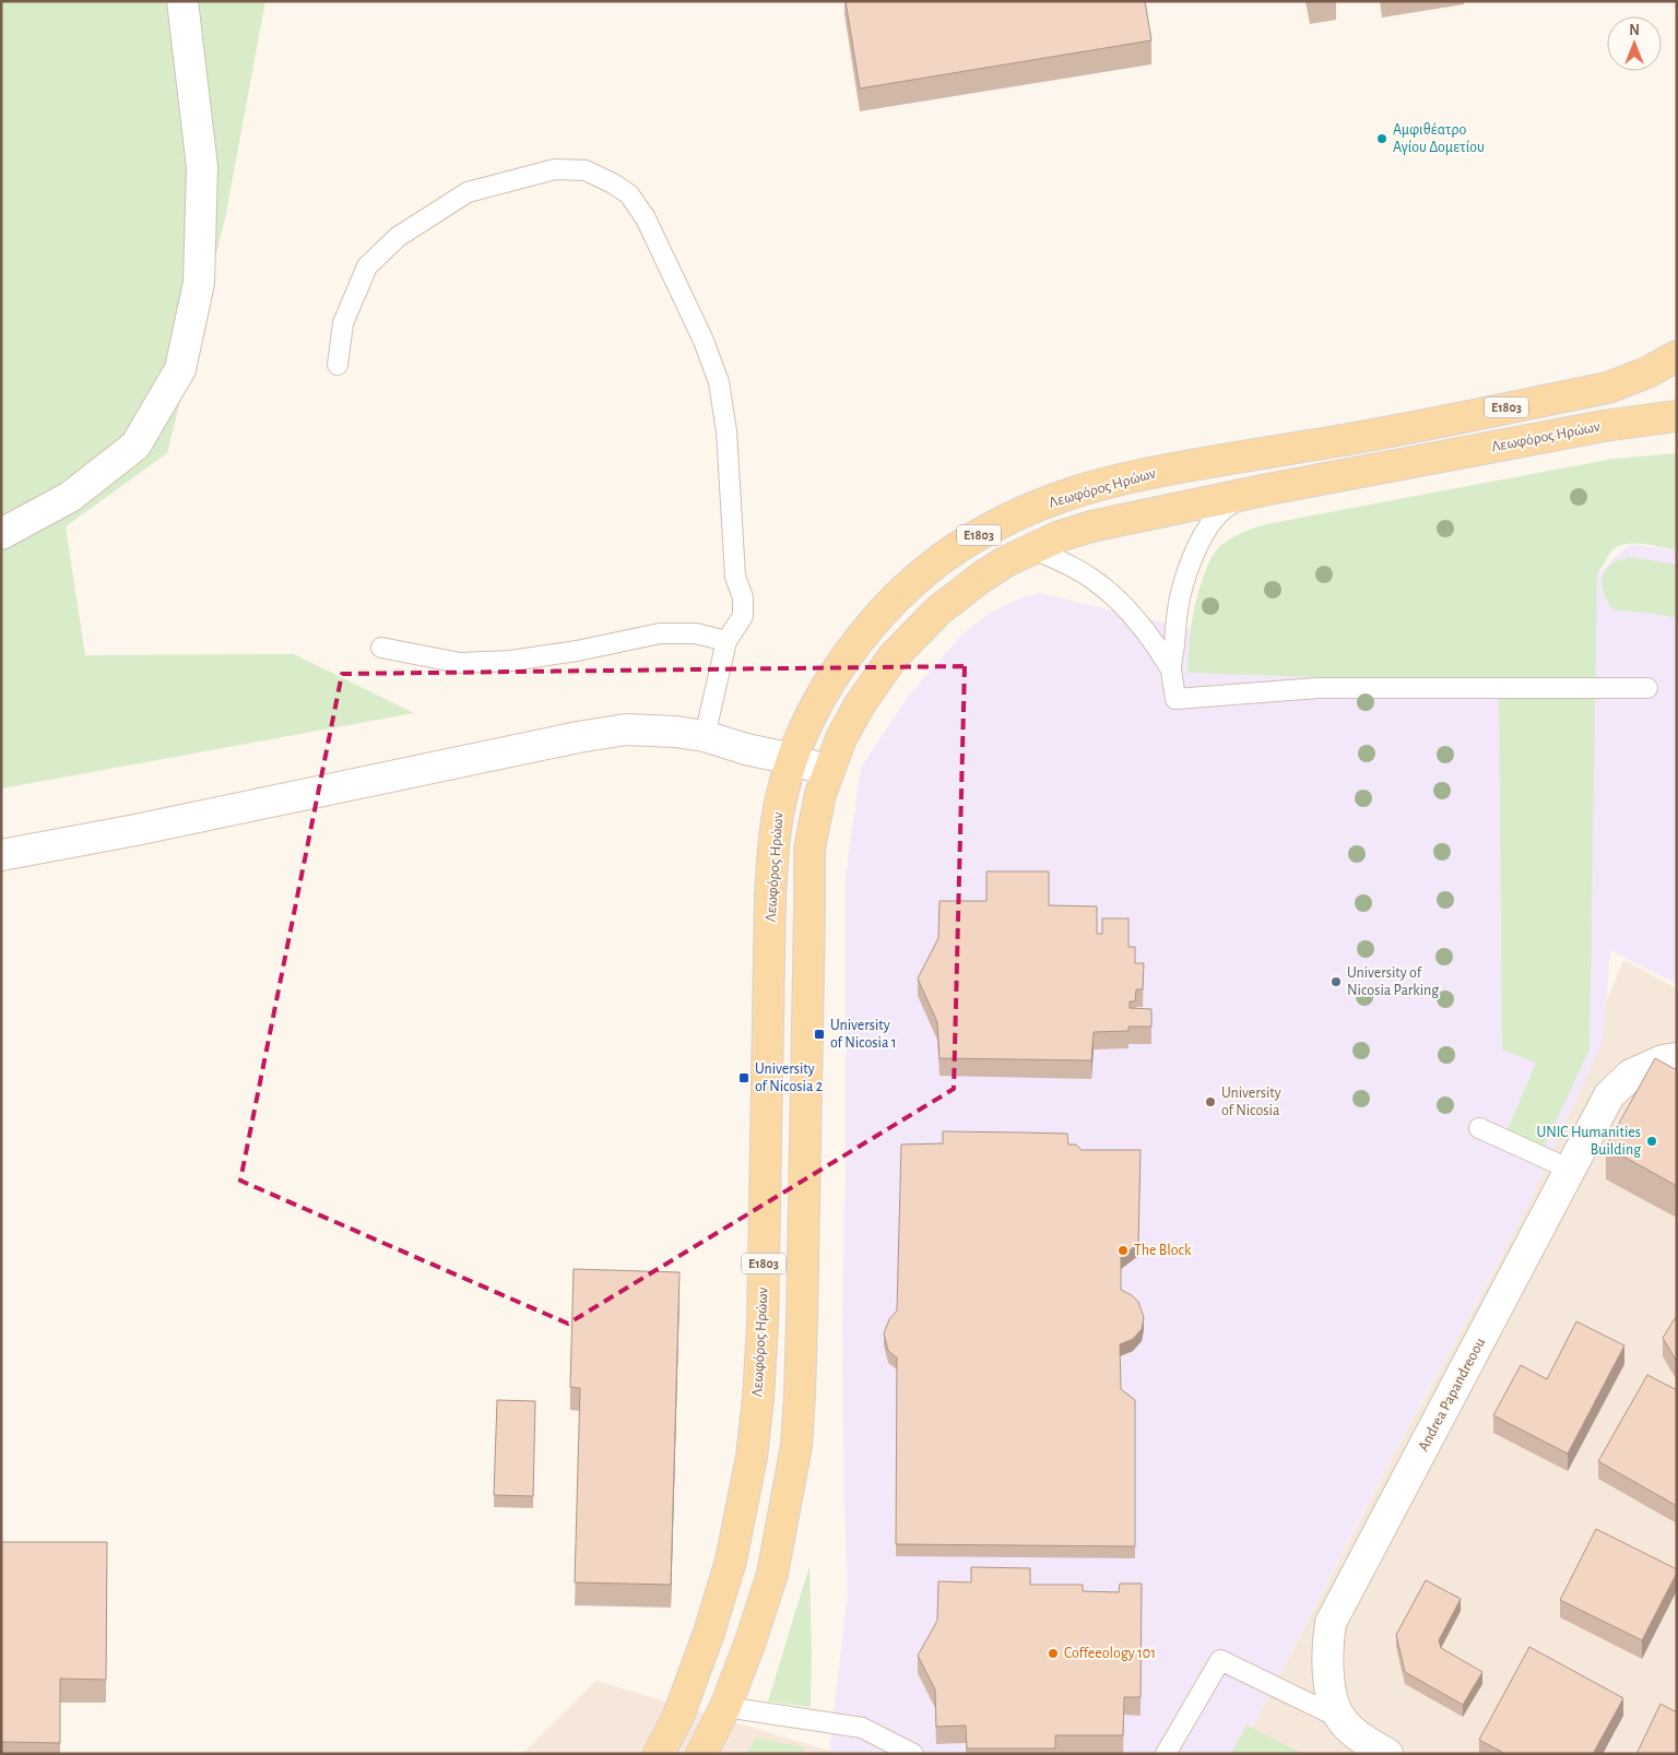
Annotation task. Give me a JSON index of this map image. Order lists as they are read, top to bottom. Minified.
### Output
{"streets":{"main road":["E1803","Λεωφόρος Ηρώων"],"street":["Andrea Papandreoou"]},"places":{"other":["Αμφιθέατρο Αγίου Δομετίου","University of Nicosia Parking","University of Nicosia","UNIC Humanities Building","The Block","Coffeeology 101"],"transit":["University of Nicosia 1","University of Nicosia 2"]},"north":"top"}
